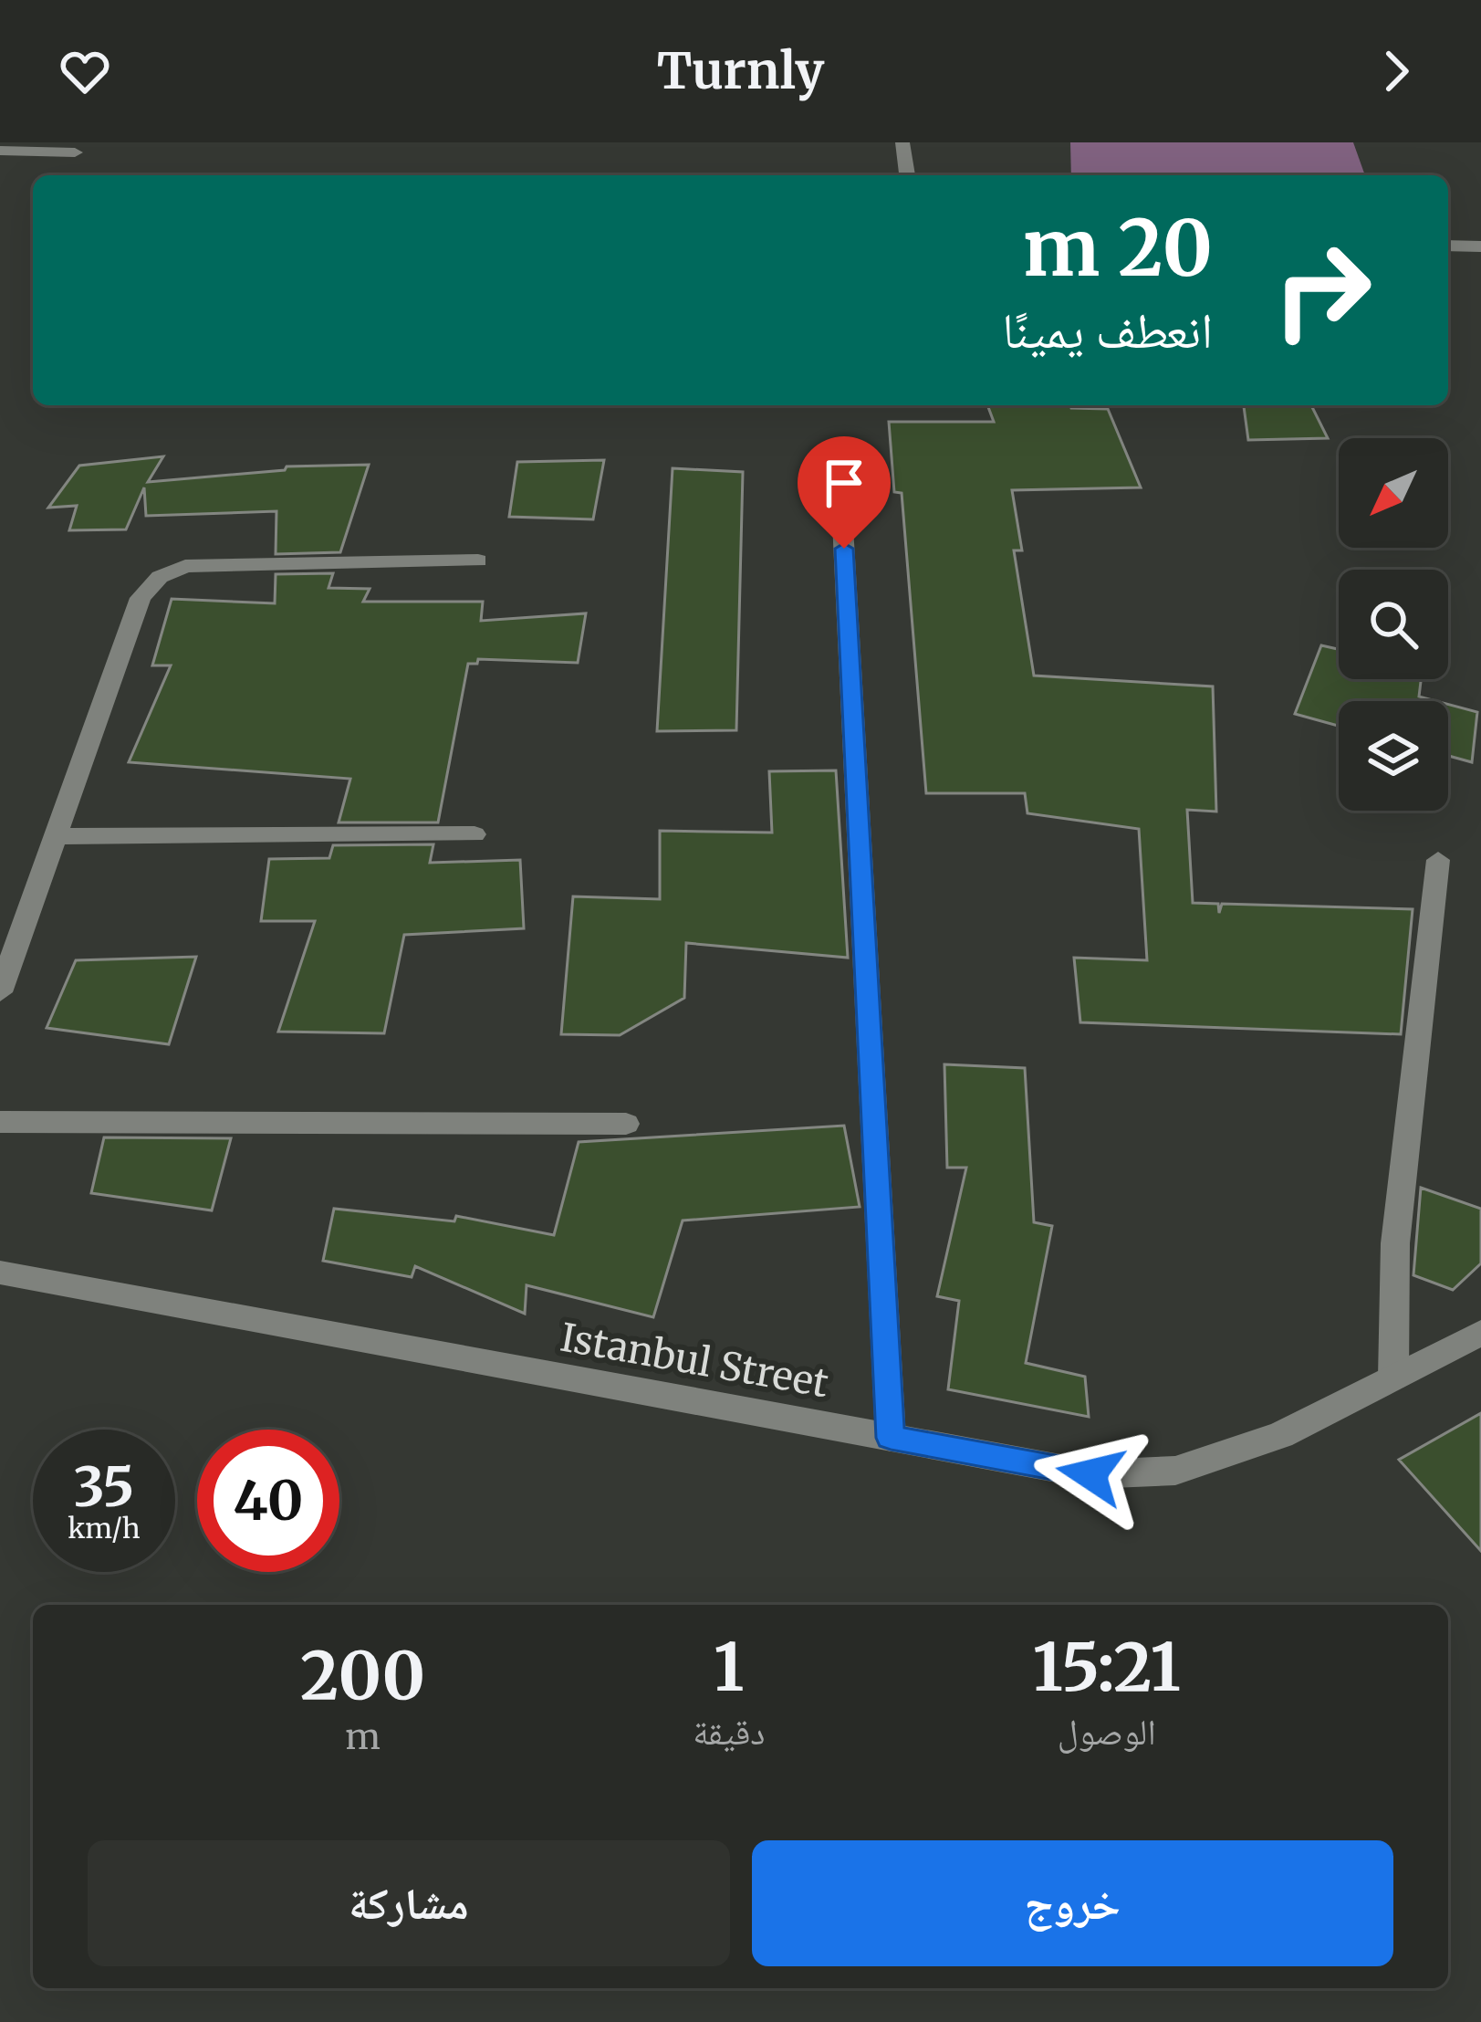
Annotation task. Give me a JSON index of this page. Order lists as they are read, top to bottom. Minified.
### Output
{"streets":{"street":["Istanbul Street"]},"north":"bottom left","page":{"header":"Turnly","turn":["20 m","انعطف يمينًا"],"speed":"35 km/h","limit":"40","eta":["15:21","الوصول","1","دقيقة","200","m"],"buttons":["خروج","مشاركة"]}}
